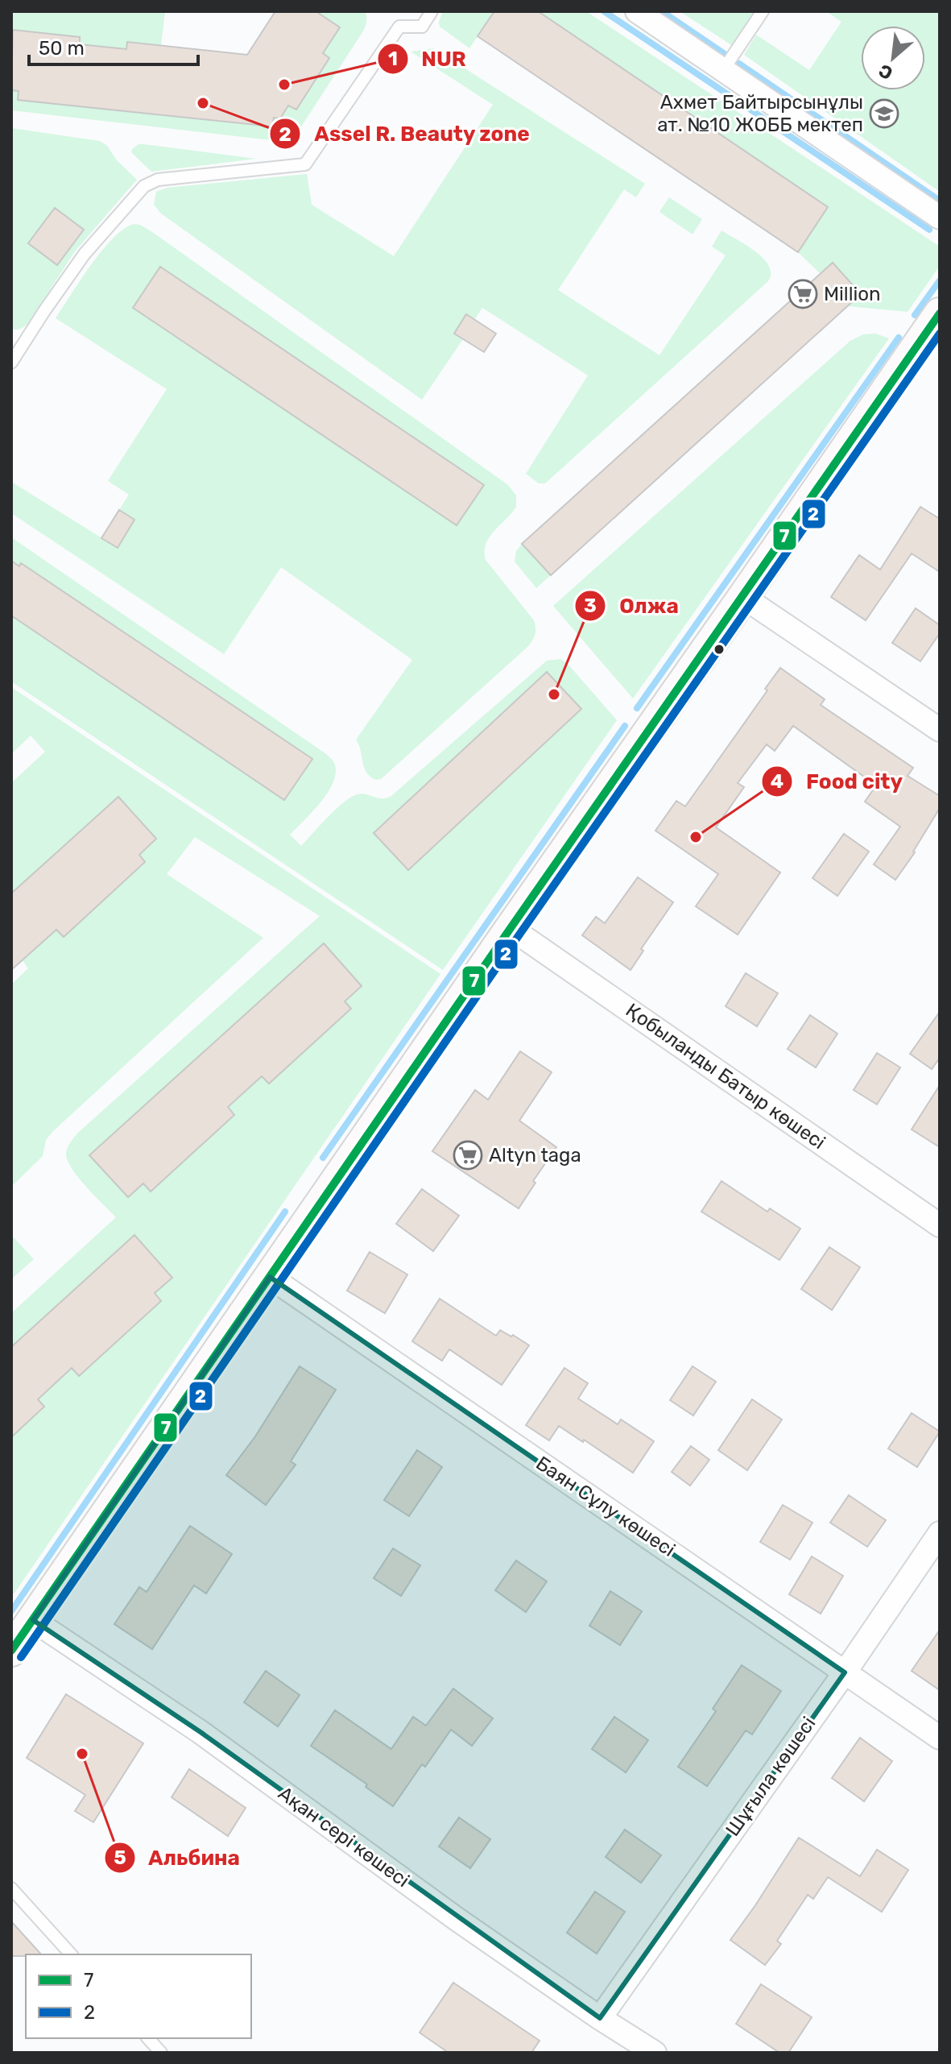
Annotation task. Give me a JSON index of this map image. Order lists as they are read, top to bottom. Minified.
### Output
{"streets":{"street":["Қобыланды Батыр көшесі","Баян Сұлу көшесі","Шұғыла көшесі","Ақан сері көшесі"]},"crossings":[["Баян Сұлу көшесі","Шұғыла көшесі"],["Шұғыла көшесі","Ақан сері көшесі"]],"places":{"other":["NUR","Assel R. Beauty zone","Олжа","Food city","Альбина"],"school or university":["Ахмет Байтырсынұлы ат. №10 ЖОББ мектеп"],"supermarket":["Million","Altyn taga"]},"lines":["transit line 7","transit line 2"],"legend":["7","2"],"scale_bar":"50 m","north":"bottom left"}
